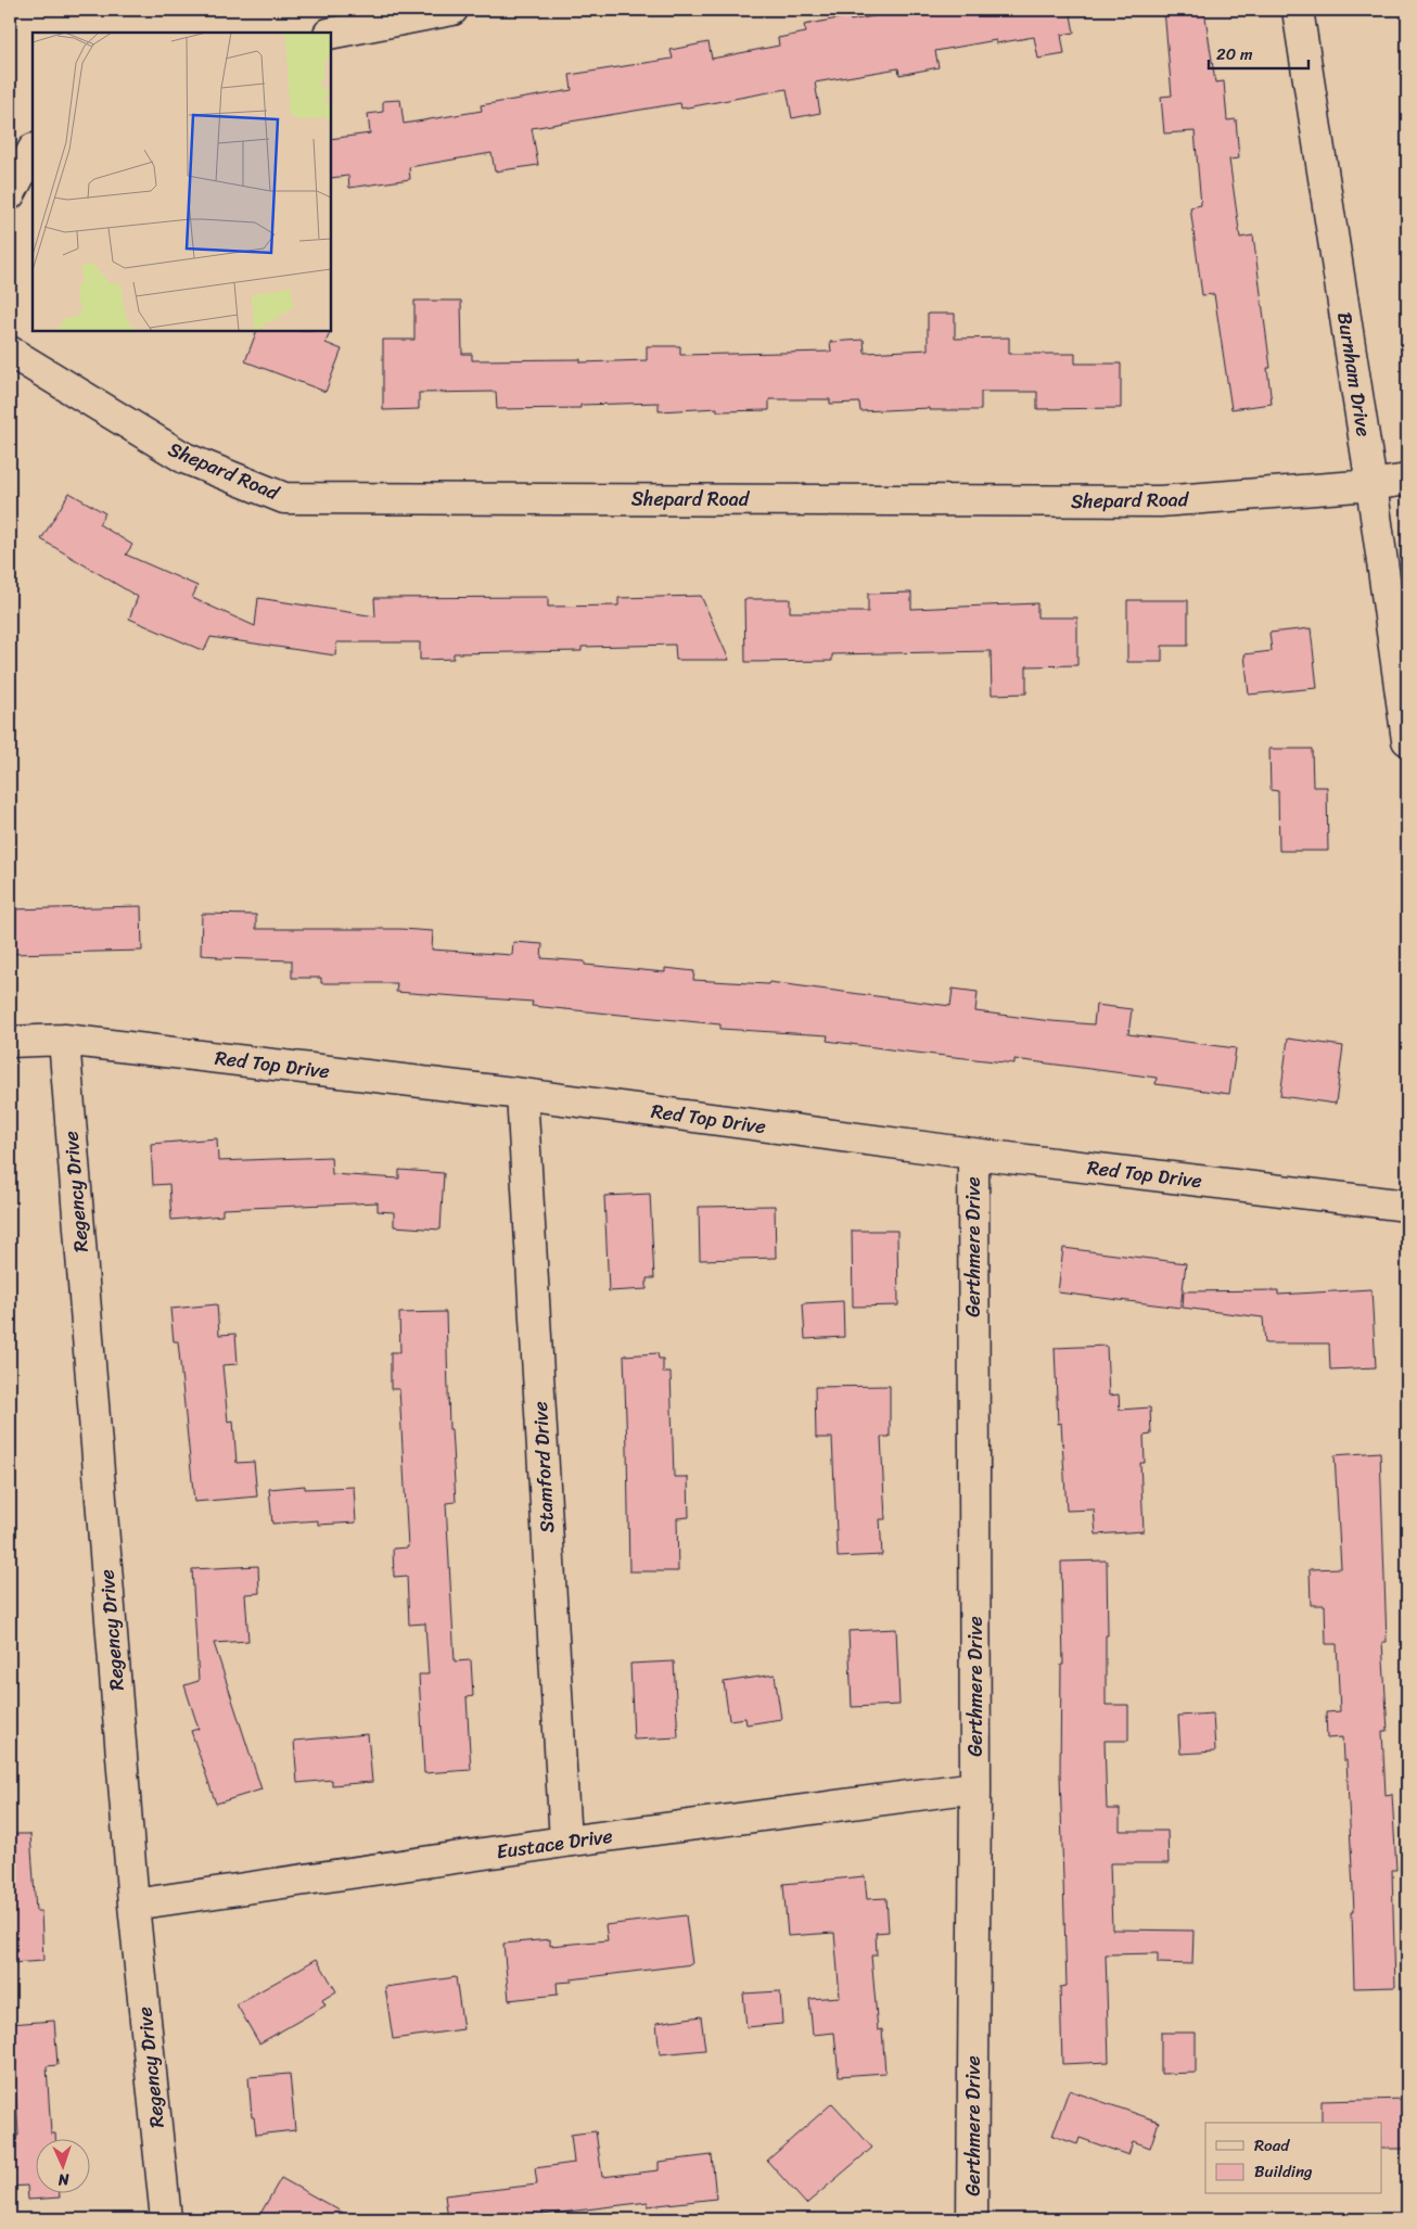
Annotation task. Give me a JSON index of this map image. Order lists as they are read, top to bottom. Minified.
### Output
{"streets":{"street":["Burnham Drive","Shepard Road","Red Top Drive","Regency Drive","Gerthmere Drive","Stamford Drive","Eustace Drive"]},"crossings":[["Burnham Drive","Shepard Road"],["Red Top Drive","Regency Drive"],["Red Top Drive","Gerthmere Drive"],["Red Top Drive","Stamford Drive"],["Regency Drive","Eustace Drive"],["Gerthmere Drive","Eustace Drive"],["Stamford Drive","Eustace Drive"]],"legend":["Road","Building"],"scale_bar":"20 m","north":"bottom"}
